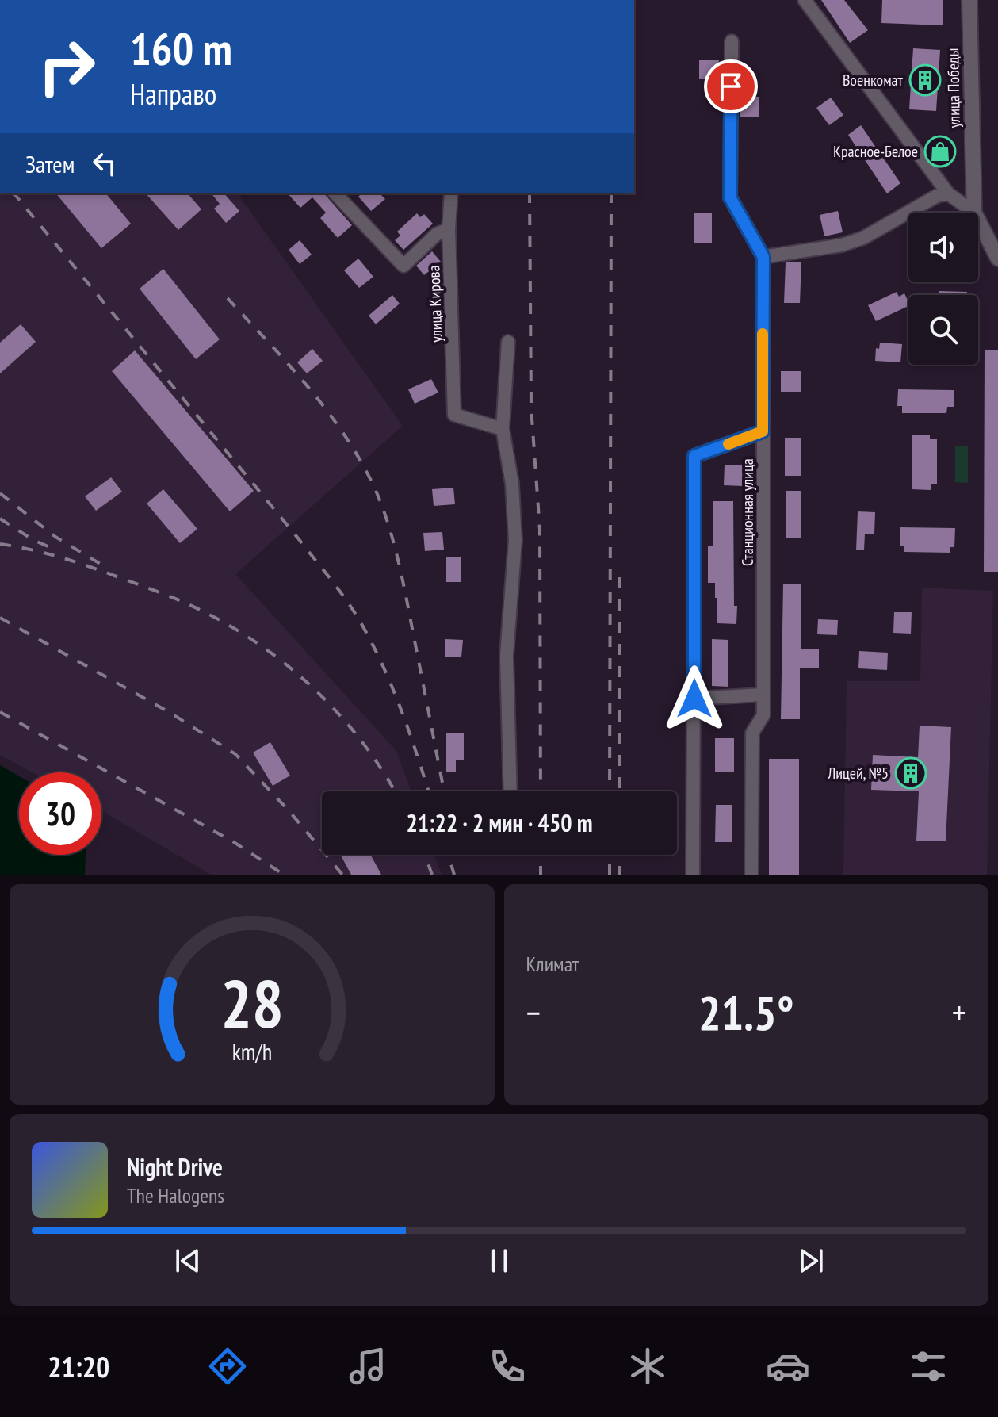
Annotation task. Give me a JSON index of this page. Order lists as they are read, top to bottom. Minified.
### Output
{"streets":{"street":["улица Победы","улица Кирова","Станционная улица"]},"places":{"building":["Военкомат","Лицей, №5"],"shop":["Красное-Белое"]},"page":{"turn":["160 m","Направо"],"then":"Затем","limit":"30","trip":"21:22 · 2 мин · 450 m","tile":"Климат","heat":["−","21.5°","+"],"song":["Night Drive","The Halogens"],"tabs":"21:20","gauge":["28","km/h"]}}
